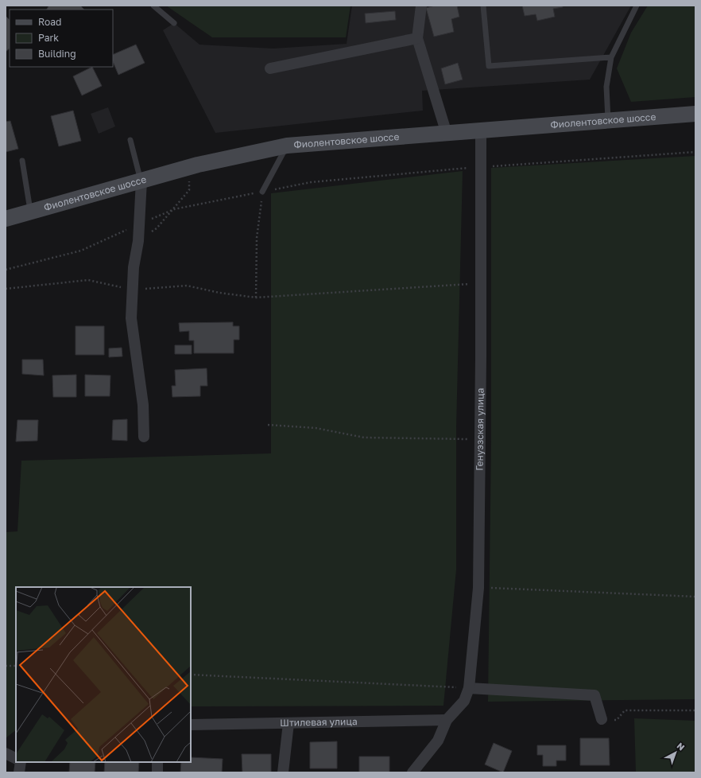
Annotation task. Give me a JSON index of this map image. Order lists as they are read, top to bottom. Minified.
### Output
{"streets":{"main road":["Фиолентовское шоссе"],"street":["Генуэзская улица","Штилевая улица"]},"crossings":[["Фиолентовское шоссе","Генуэзская улица"],["Генуэзская улица","Штилевая улица"]],"legend":["Road","Park","Building"],"north":"top right"}
